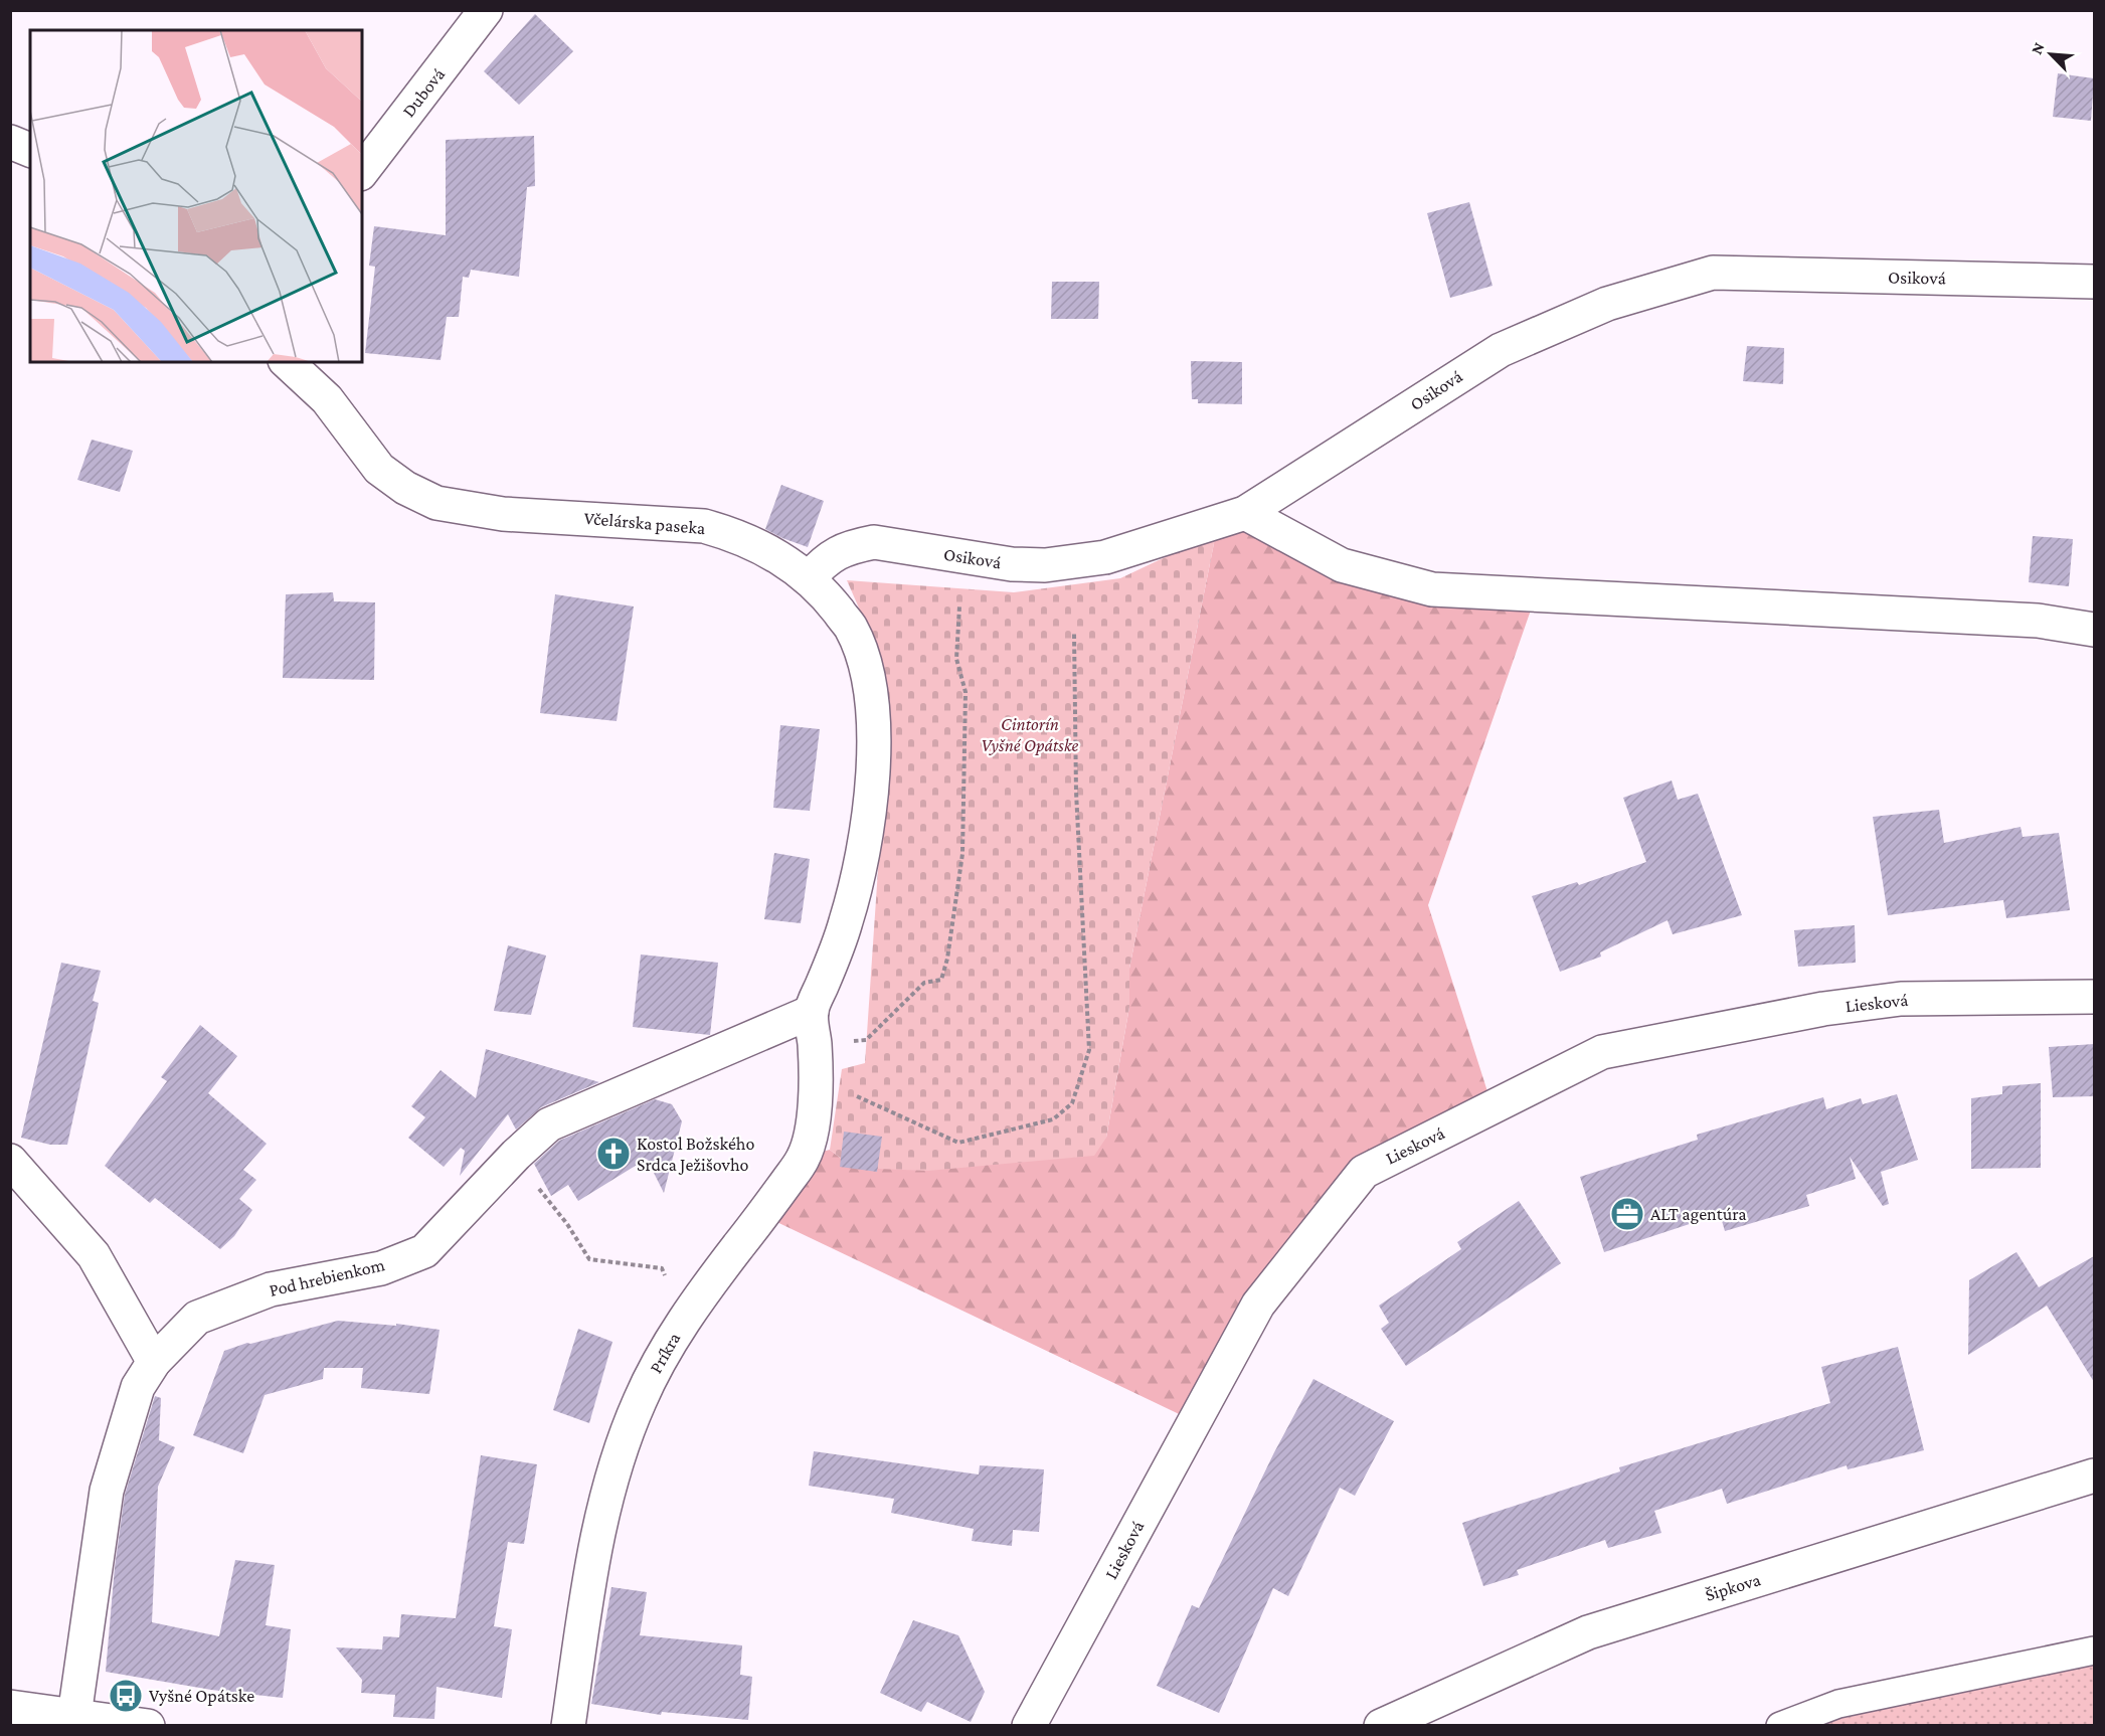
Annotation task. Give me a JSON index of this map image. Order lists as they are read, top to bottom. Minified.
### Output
{"streets":{"street":["Dubová","Osiková","Včelárska paseka","Liesková","Pod hrebienkom","Príkra","Šipkova"]},"crossings":[["Osiková","Včelárska paseka"],["Včelárska paseka","Pod hrebienkom"],["Včelárska paseka","Príkra"],["Pod hrebienkom","Príkra"]],"parks":["Cintorín Vyšné Opátske"],"places":{"church":["Kostol Božského Srdca Ježišovho"],"office":["ALT agentúra"],"bus stop":["Vyšné Opátske"]},"north":"top left"}
